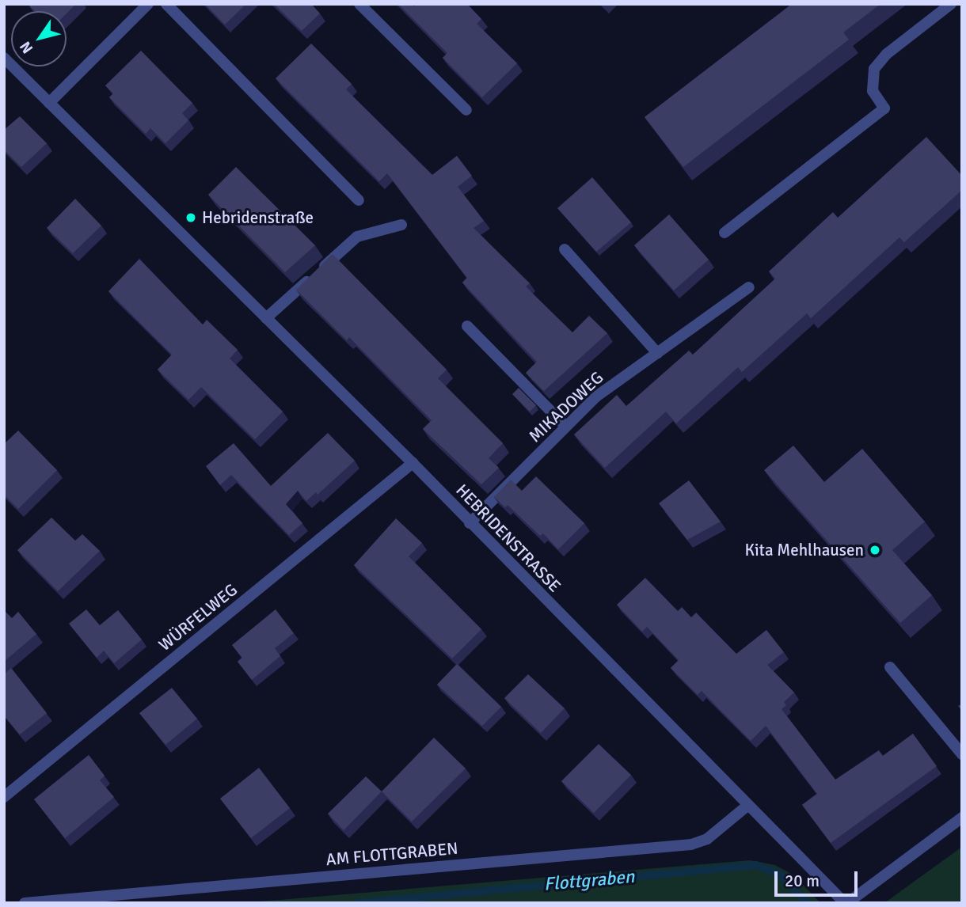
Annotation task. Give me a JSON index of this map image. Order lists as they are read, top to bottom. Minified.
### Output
{"streets":{"street":["MIKADOWEG","HEBRIDENSTRASSE","WÜRFELWEG","AM FLOTTGRABEN"]},"crossings":[["MIKADOWEG","HEBRIDENSTRASSE"],["HEBRIDENSTRASSE","WÜRFELWEG"],["HEBRIDENSTRASSE","AM FLOTTGRABEN"]],"water":["Flottgraben"],"places":["Hebridenstraße","Kita Mehlhausen"],"scale_bar":"20 m","north":"bottom left"}
